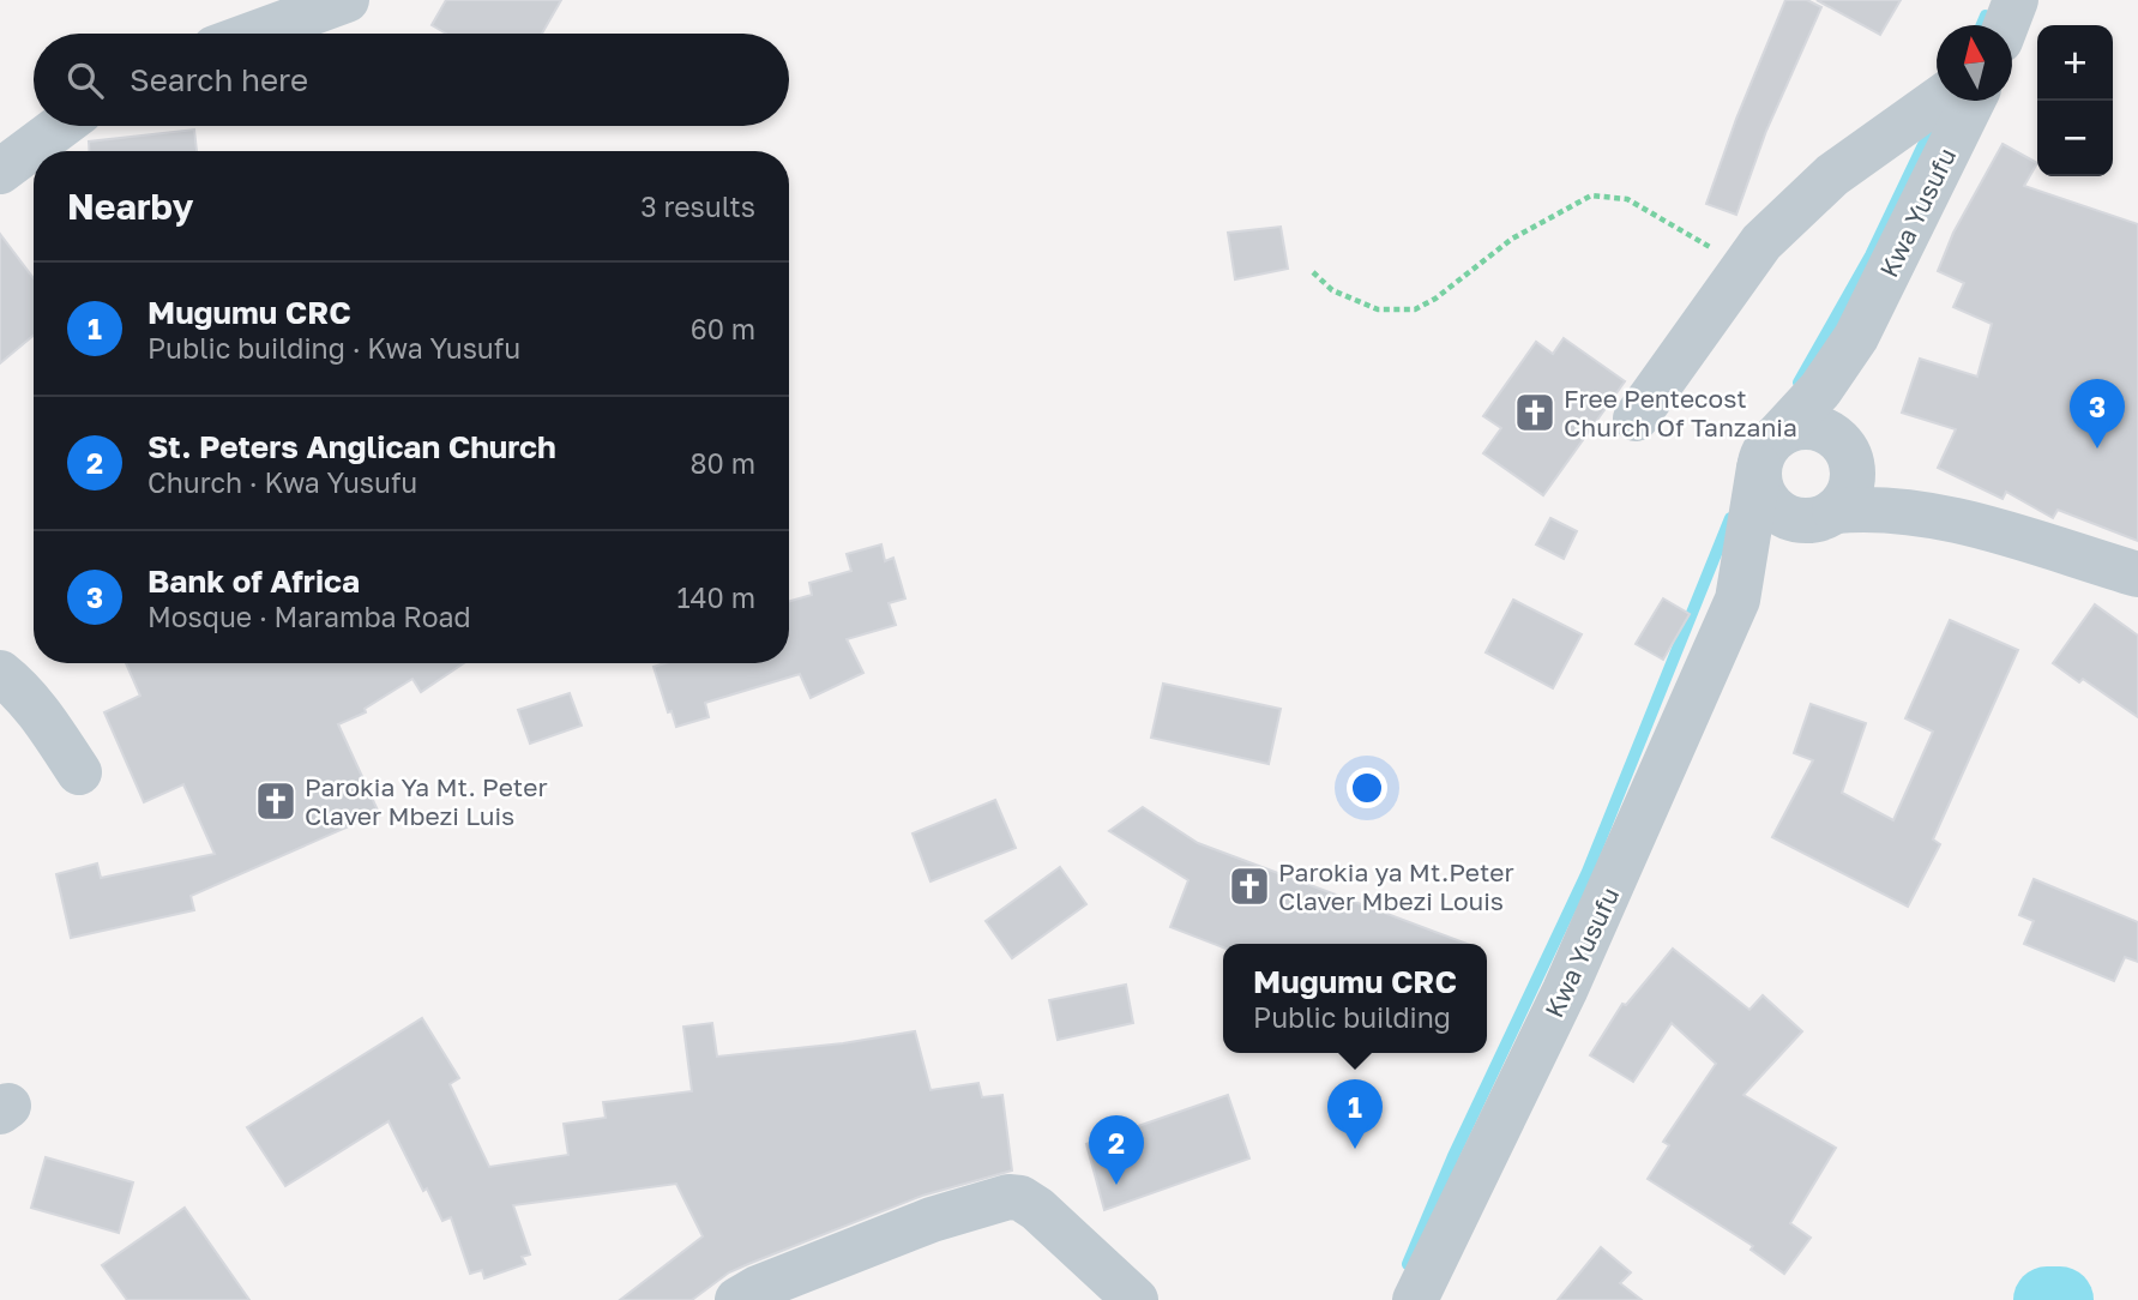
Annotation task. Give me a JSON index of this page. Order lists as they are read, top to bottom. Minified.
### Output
{"streets":{"street":["Kwa Yusufu"]},"places":{"church":["Free Pentecost Church Of Tanzania","Parokia Ya Mt. Peter Claver Mbezi Luis","Parokia ya Mt.Peter Claver Mbezi Louis"]},"north":"top","page":{"map_buttons":["+","−"],"search":"Search here","heading":["Nearby","3 results"],"list":[{"mark":"1","name":"Mugumu CRC","note":"Public building · Kwa Yusufu","value":"60 m"},{"mark":"2","name":"St. Peters Anglican Church","note":"Church · Kwa Yusufu","value":"80 m"},{"mark":"3","name":"Bank of Africa","note":"Mosque · Maramba Road","value":"140 m"}],"pins":["3","1","2"],"popup":["Mugumu CRC","Public building"]}}
